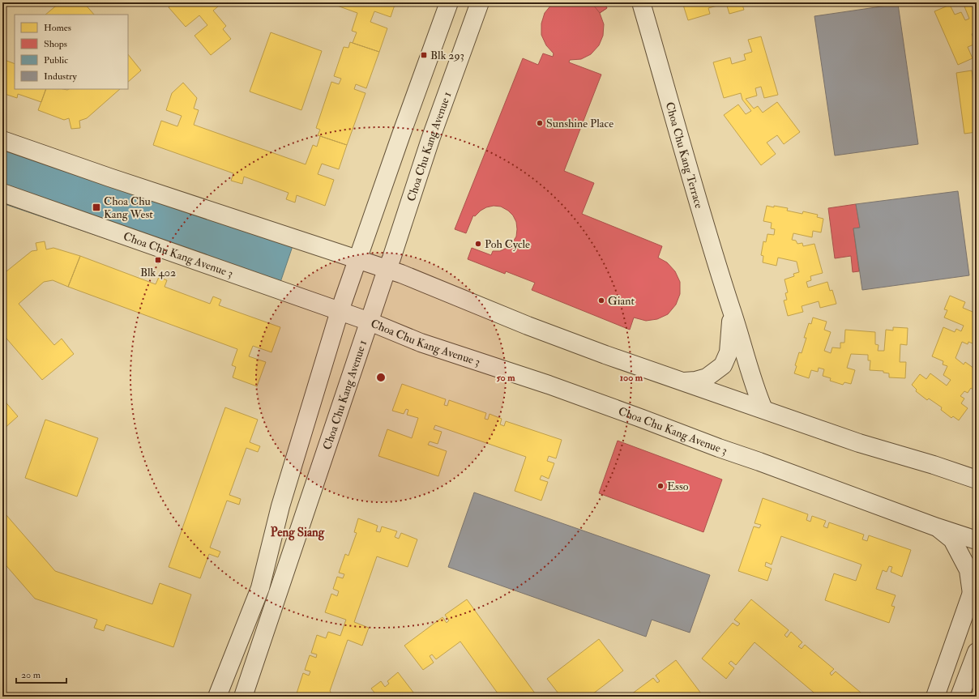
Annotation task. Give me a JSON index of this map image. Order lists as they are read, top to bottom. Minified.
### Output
{"streets":{"street":["Choa Chu Kang Avenue 1","Choa Chu Kang Terrace","Choa Chu Kang Avenue 3"]},"crossings":[["Choa Chu Kang Avenue 1","Choa Chu Kang Avenue 3"]],"districts":["Peng Siang"],"places":{"transit":["Blk 293","Choa Chu Kang West","Blk 402"],"other":["Sunshine Place","Poh Cycle","Giant","Esso"]},"legend":["Homes","Shops","Public","Industry"],"scale_bar":"20 m","rings":["50 m","100 m"]}
